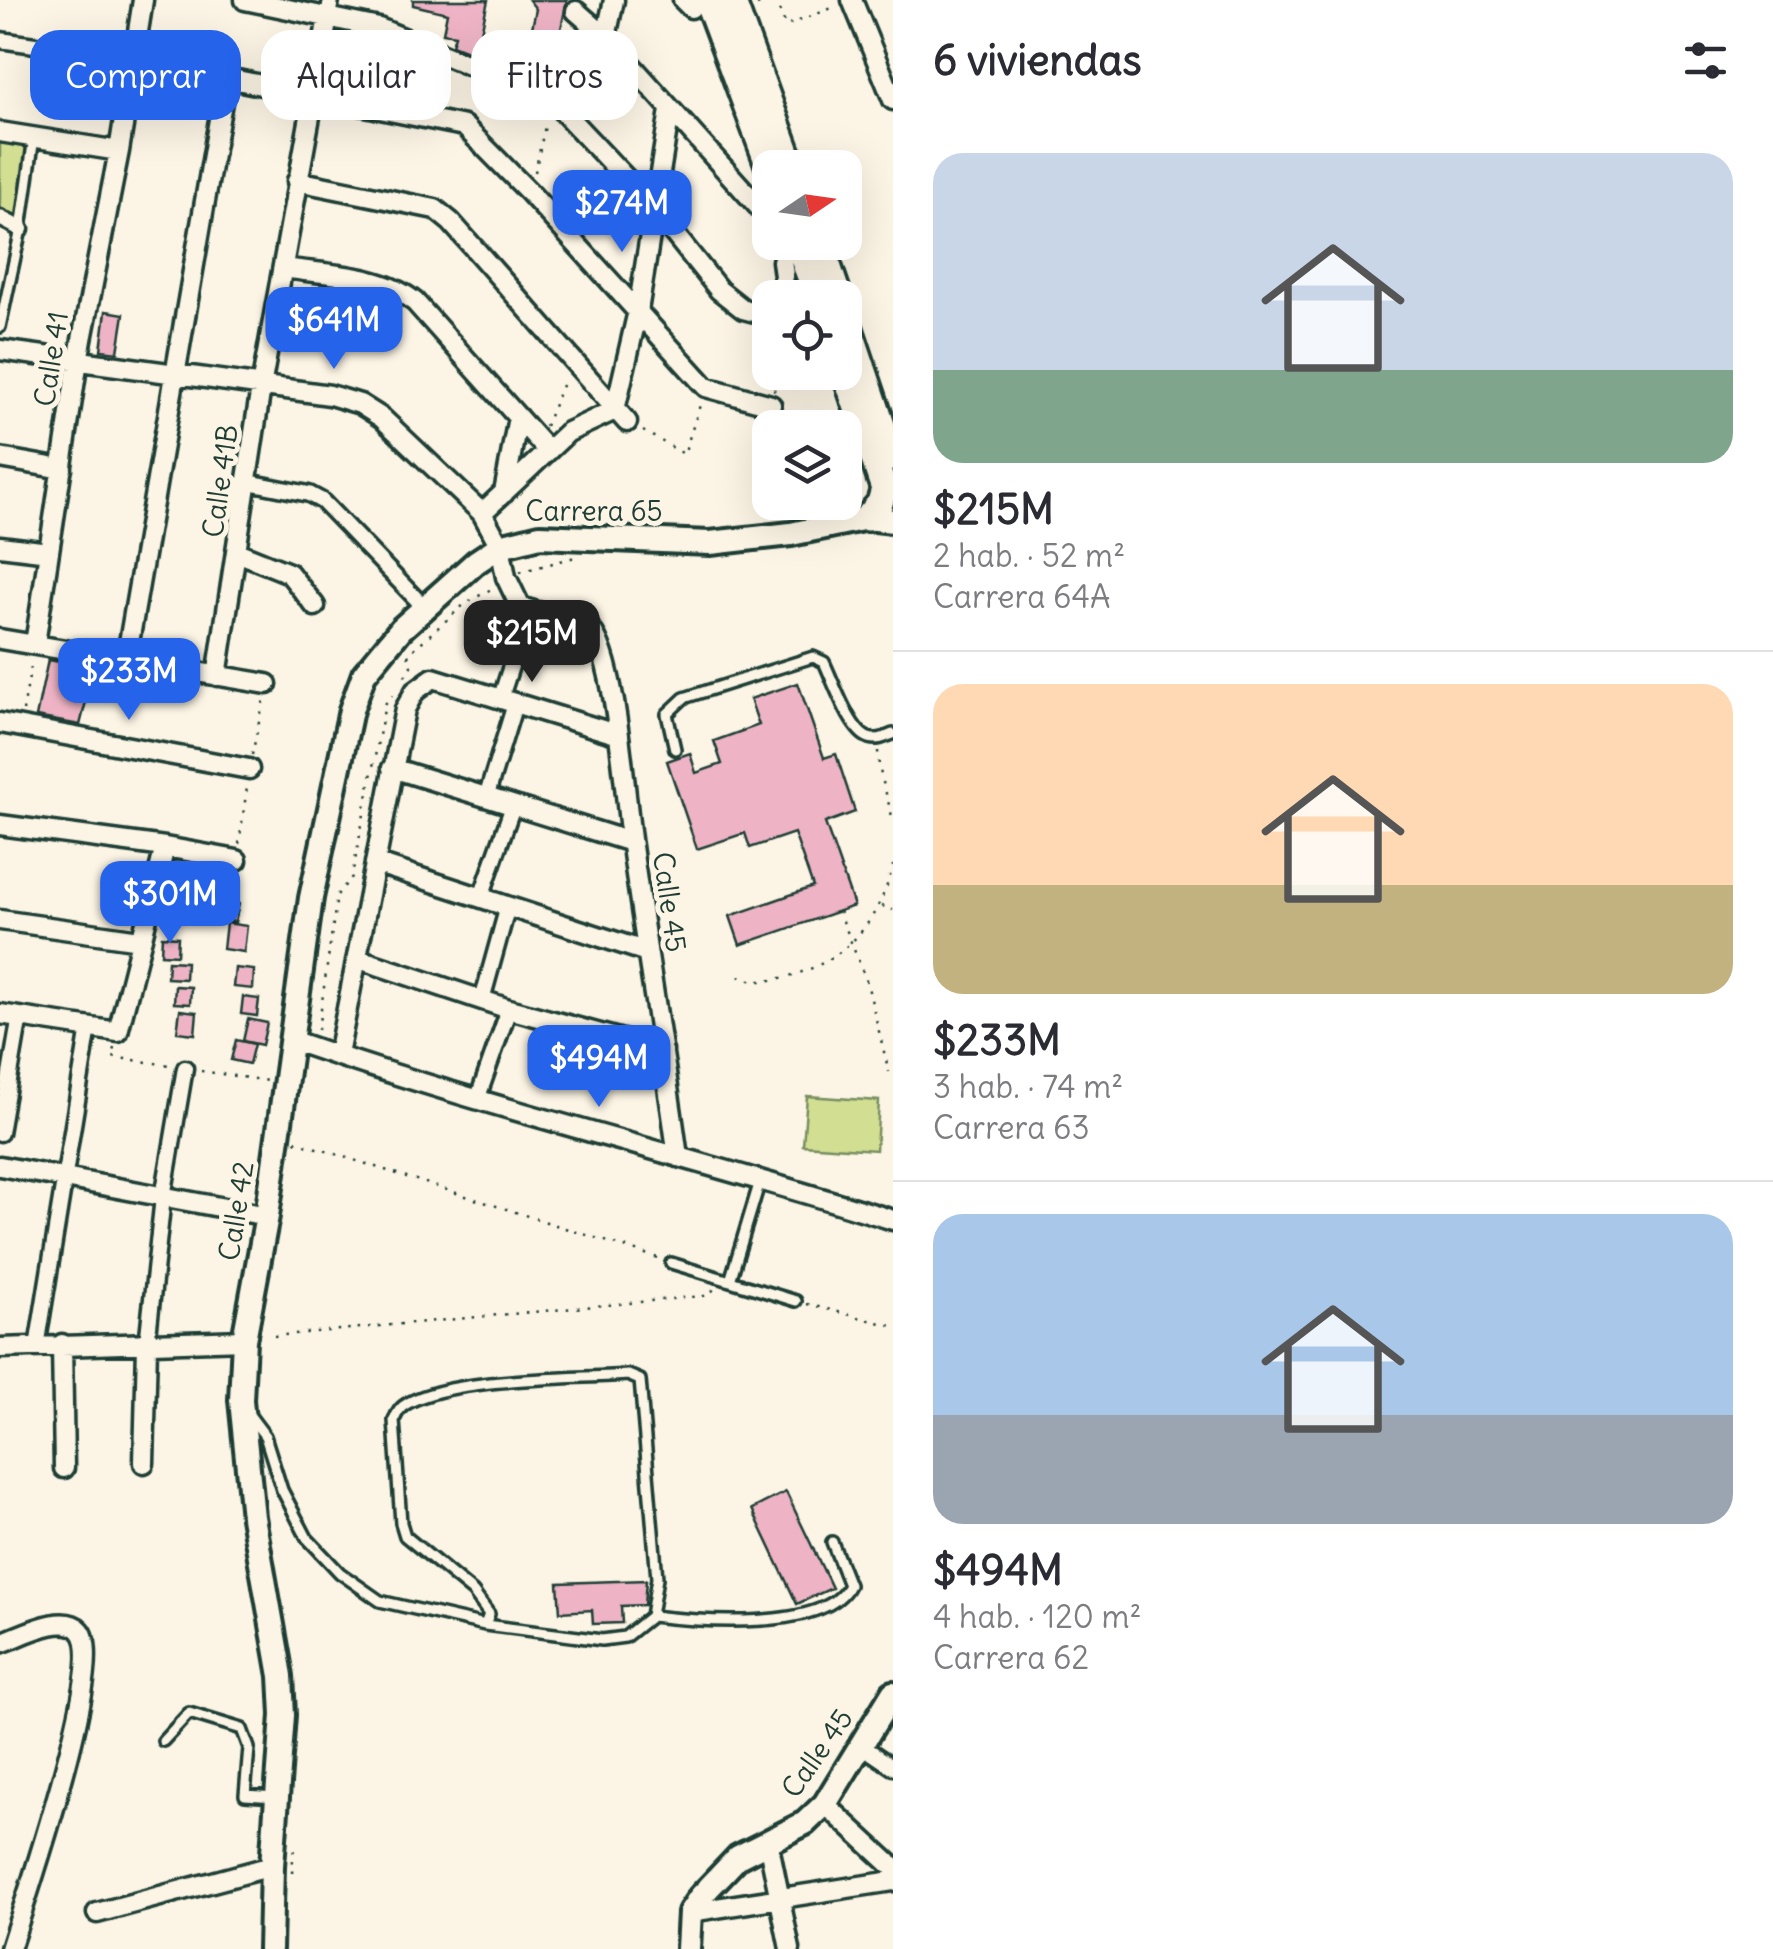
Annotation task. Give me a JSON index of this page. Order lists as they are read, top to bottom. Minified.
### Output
{"streets":{"street":["Calle 41","Calle 41B","Carrera 65","Calle 45","Calle 42"]},"crossings":[["Calle 41","Carrera 65"],["Calle 41B","Carrera 65"],["Carrera 65","Calle 42"]],"north":"right","page":{"heading":"6 viviendas","chip":["Comprar","Alquilar","Filtros"],"list":[{"name":"$215M","note":"2 hab. · 52 m² · Carrera 64A"},{"name":"$233M","note":"3 hab. · 74 m² · Carrera 63"},{"name":"$494M","note":"4 hab. · 120 m² · Carrera 62"}],"price":["$274M","$641M","$215M","$233M","$301M","$494M"]}}
